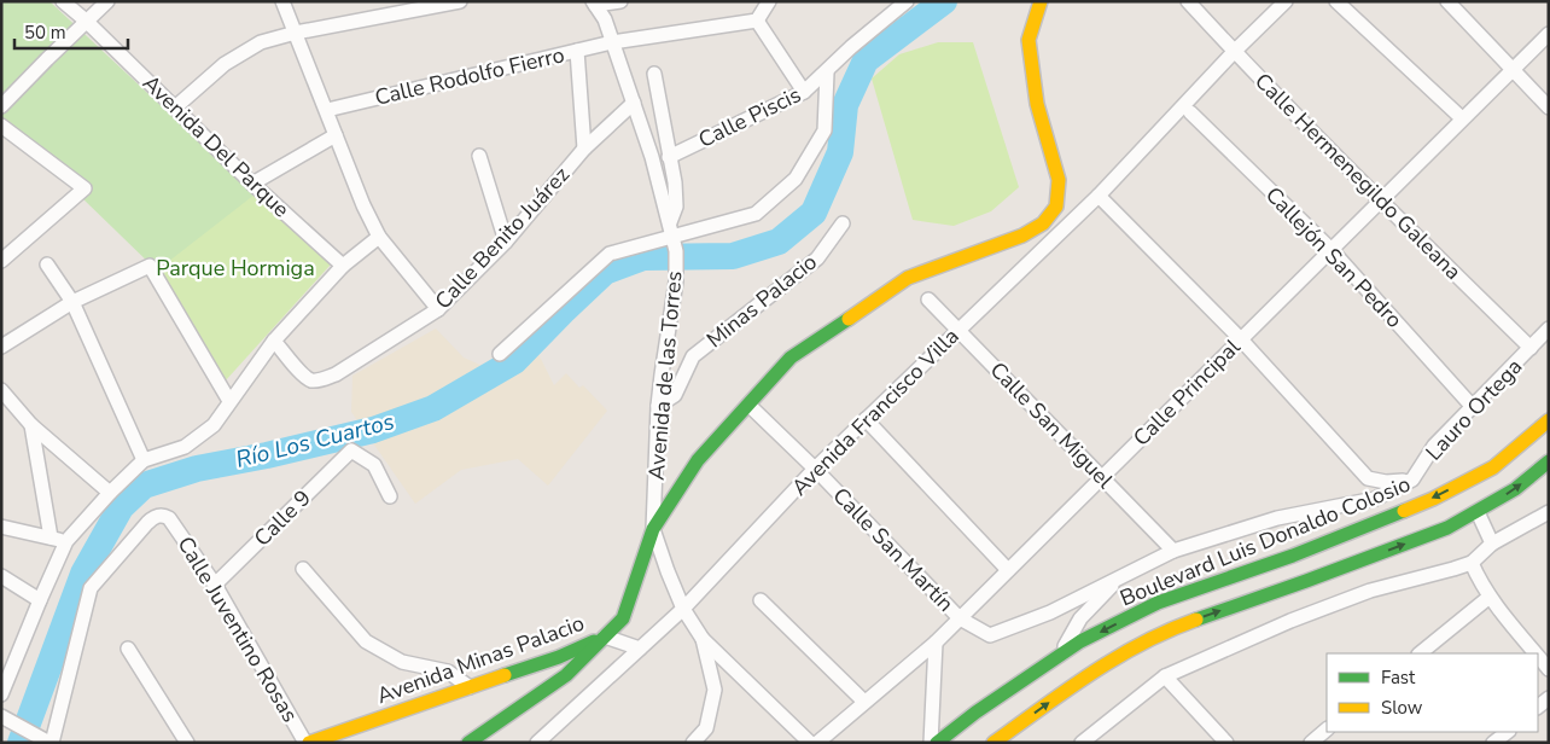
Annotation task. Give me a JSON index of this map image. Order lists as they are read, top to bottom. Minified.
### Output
{"streets":{"main road":["Boulevard Luis Donaldo Colosio","Avenida Minas Palacio"],"street":["Calle Rodolfo Fierro","Calle Piscis","Avenida Del Parque","Calle Hermenegildo Galeana","Calle Benito Juárez","Callejón San Pedro","Minas Palacio","Avenida de las Torres","Calle Principal","Lauro Ortega","Avenida Francisco Villa","Calle San Miguel","Calle 9","Calle San Martín","Calle Juventino Rosas"]},"crossings":[["Calle Rodolfo Fierro","Avenida de las Torres"],["Calle Hermenegildo Galeana","Calle Principal"],["Calle Hermenegildo Galeana","Lauro Ortega"],["Calle Hermenegildo Galeana","Avenida Francisco Villa"],["Calle Benito Juárez","Avenida de las Torres"],["Callejón San Pedro","Calle Principal"],["Callejón San Pedro","Lauro Ortega"],["Minas Palacio","Avenida de las Torres"],["Avenida de las Torres","Avenida Francisco Villa"],["Avenida de las Torres","Avenida Minas Palacio"],["Calle Principal","Lauro Ortega"],["Calle Principal","Calle San Miguel"],["Calle Principal","Calle San Martín"],["Lauro Ortega","Calle San Miguel"],["Lauro Ortega","Calle San Martín"],["Avenida Francisco Villa","Calle San Miguel"],["Avenida Francisco Villa","Calle San Martín"],["Calle 9","Calle Juventino Rosas"],["Calle San Martín","Avenida Minas Palacio"],["Calle Juventino Rosas","Avenida Minas Palacio"]],"water":["Río Los Cuartos"],"parks":["Parque Hormiga"],"legend":["Fast","Slow"],"scale_bar":"50 m"}
